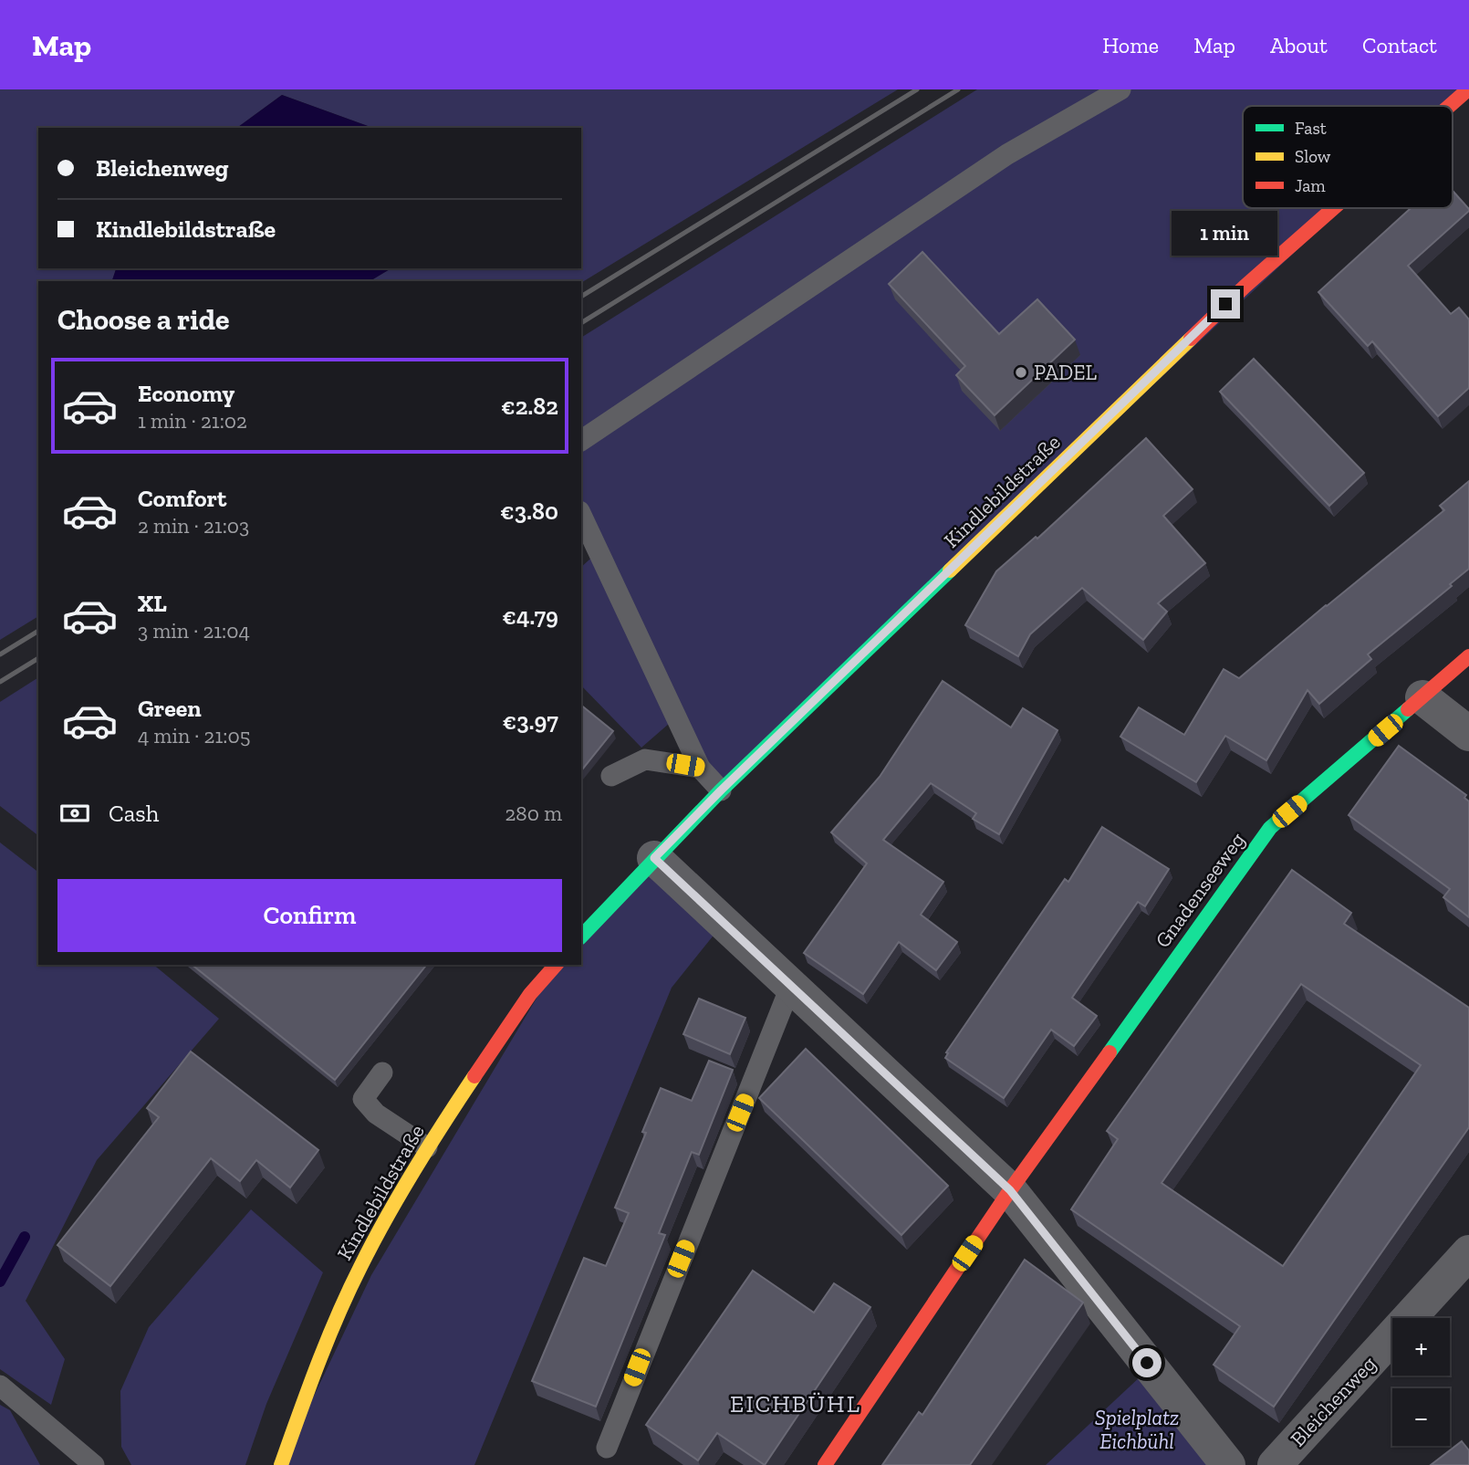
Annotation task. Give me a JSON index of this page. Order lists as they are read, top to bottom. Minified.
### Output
{"streets":{"main road":["Kindlebildstraße","Gnadenseeweg"],"street":["Bleichenweg"]},"districts":["EICHBÜHL"],"parks":["Spielplatz Eichbühl"],"places":["PADEL"],"legend":["Fast","Slow","Jam"],"page":{"header":"Map","nav":["Home","Map","About","Contact"],"banner":["Bleichenweg","Kindlebildstraße"],"bubble":"1 min","heading":"Choose a ride","list":[{"name":"Economy","note":"1 min · 21:02","value":"€2.82"},{"name":"Comfort","note":"2 min · 21:03","value":"€3.80"},{"name":"XL","note":"3 min · 21:04","value":"€4.79"},{"name":"Green","note":"4 min · 21:05","value":"€3.97"}],"pay":["Cash","280 m"],"buttons":"Confirm","map_buttons":["+","−"]}}
